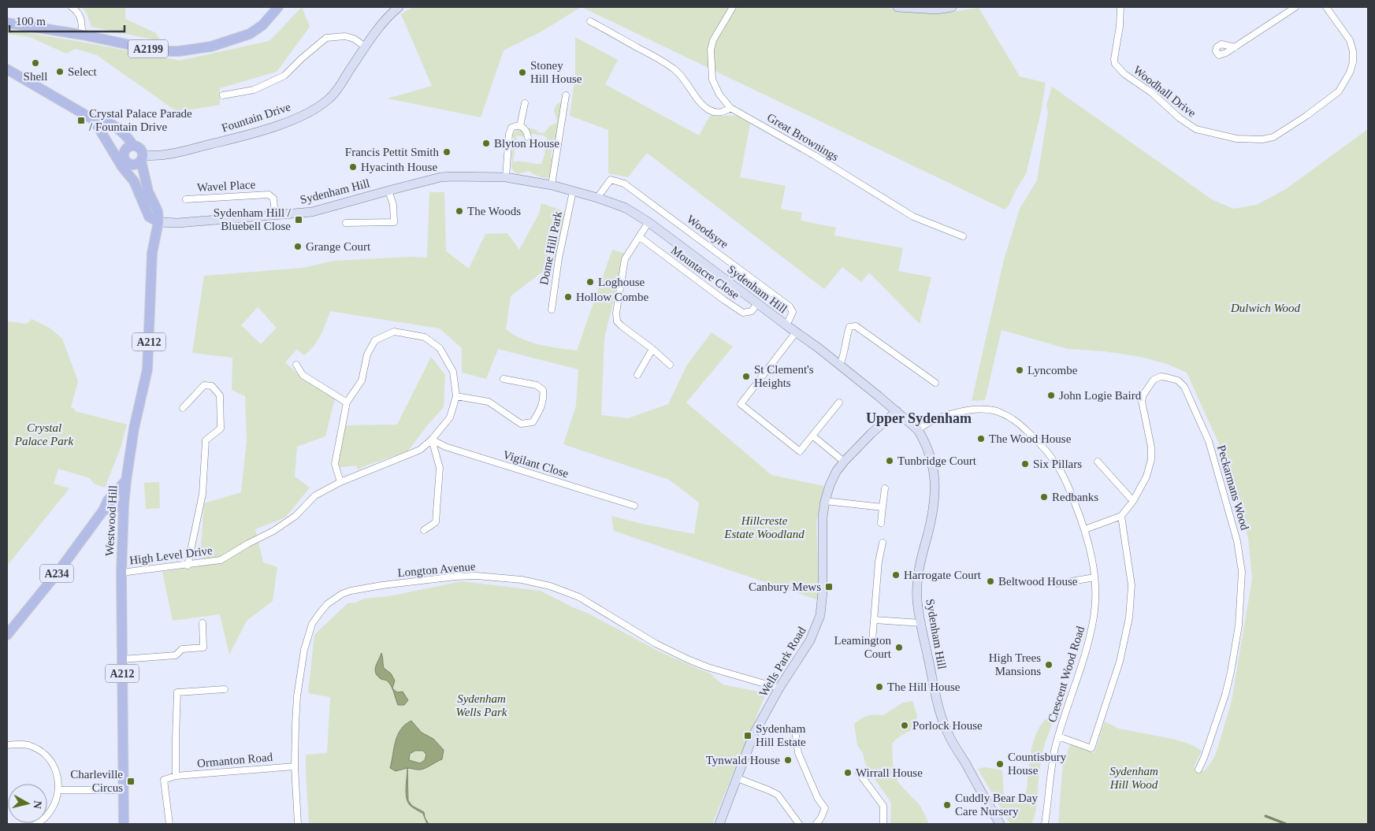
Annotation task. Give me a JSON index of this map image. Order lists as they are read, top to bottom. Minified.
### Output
{"streets":{"main road":["A2199","A212","Westwood Hill","A234"],"street":["Woodhall Drive","Fountain Drive","Great Brownings","Wavel Place","Sydenham Hill","Woodsyre","Dome Hill Park","Mountacre Close","Vigilant Close","Peckarmans Wood","High Level Drive","Longton Avenue","Wells Park Road","Crescent Wood Road","Ormanton Road"]},"crossings":[["Fountain Drive","Westwood Hill"],["Wavel Place","Sydenham Hill"],["Sydenham Hill","Woodsyre"],["Sydenham Hill","Dome Hill Park"],["Sydenham Hill","Mountacre Close"],["Sydenham Hill","Westwood Hill"],["Sydenham Hill","Wells Park Road"],["Sydenham Hill","Crescent Wood Road"],["Vigilant Close","High Level Drive"],["Westwood Hill","High Level Drive"],["Westwood Hill","A234"],["Longton Avenue","Wells Park Road"],["Longton Avenue","Ormanton Road"]],"districts":["Upper Sydenham"],"parks":["Dulwich Wood","Crystal Palace Park","Hillcreste Estate Woodland","Sydenham Wells Park","Sydenham Hill Wood"],"places":{"other":["Shell","Select","Stoney Hill House","Blyton House","Francis Pettit Smith","Hyacinth House","The Woods","Grange Court","Loghouse","Hollow Combe","Lyncombe","St Clement's Heights","John Logie Baird","The Wood House","Tunbridge Court","Six Pillars","Redbanks","Harrogate Court","Beltwood House","Leamington Court","High Trees Mansions","The Hill House","Porlock House","Tynwald House","Countisbury House","Wirrall House","Cuddly Bear Day Care Nursery"],"transit":["Crystal Palace Parade / Fountain Drive","Sydenham Hill / Bluebell Close","Canbury Mews","Sydenham Hill Estate","Charleville Circus"]},"scale_bar":"100 m","north":"right"}
